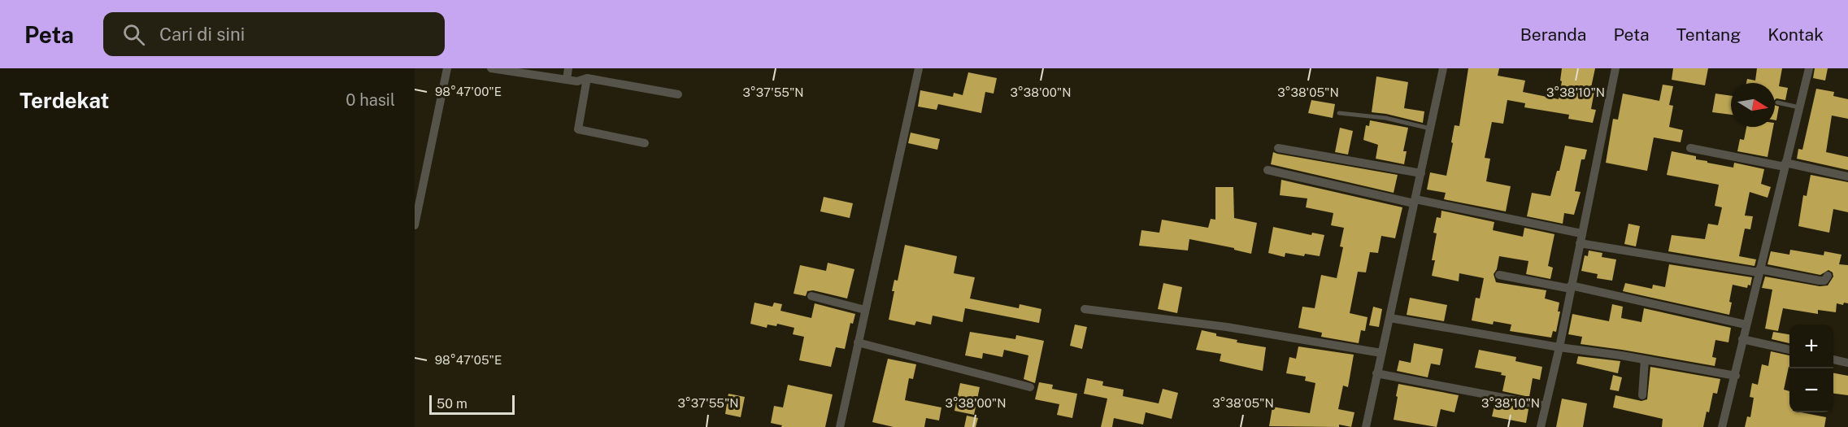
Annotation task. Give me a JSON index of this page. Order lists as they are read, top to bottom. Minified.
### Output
{"scale_bar":"50 m","north":"right","page":{"header":"Peta","search":"Cari di sini","nav":["Beranda","Peta","Tentang","Kontak"],"heading":["Terdekat","0 hasil"],"map_buttons":["+","−"],"scale":"50 m"},"coordinates":["98°47'00\"E","3°37'55\"N","3°38'00\"N","3°38'05\"N","3°38'10\"N","98°47'05\"E"]}
